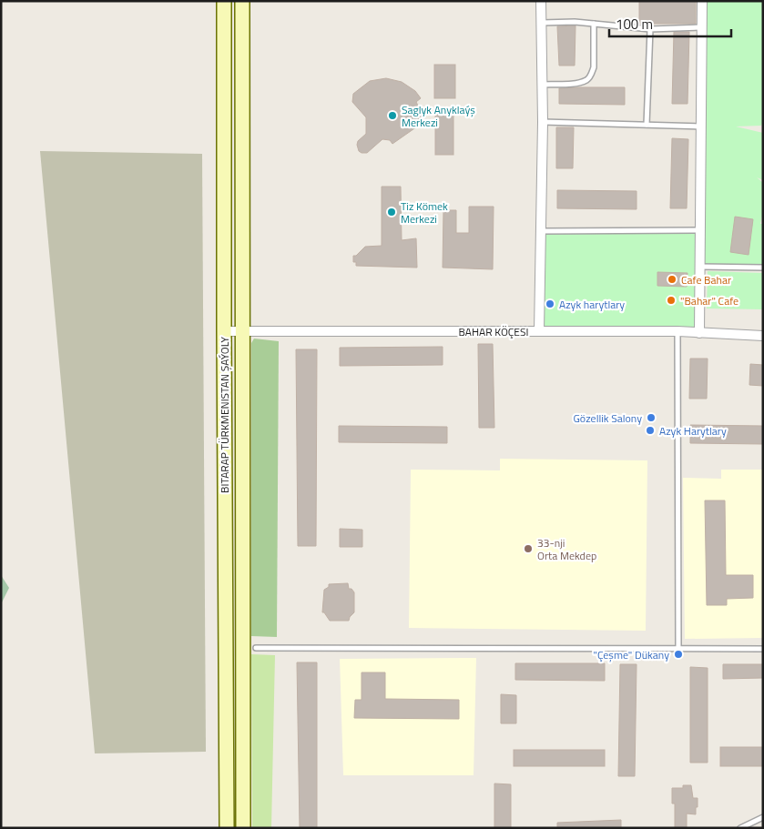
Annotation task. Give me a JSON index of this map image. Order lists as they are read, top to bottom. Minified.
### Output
{"streets":{"main road":["BITARAP TÜRKMENISTAN ŞAÝOLY"],"street":["BAHAR KÖÇESI"]},"crossings":[["BAHAR KÖÇESI","BITARAP TÜRKMENISTAN ŞAÝOLY"]],"places":["Saglyk Anyklaýş Merkezi","Tiz Kömek Merkezi","Cafe Bahar","\"Bahar\" Cafe","Azyk harytlary","Gözellik Salony","Azyk Harytlary","33-nji Orta Mekdep","\"Çeşme\" Dükany"],"scale_bar":"100 m"}
